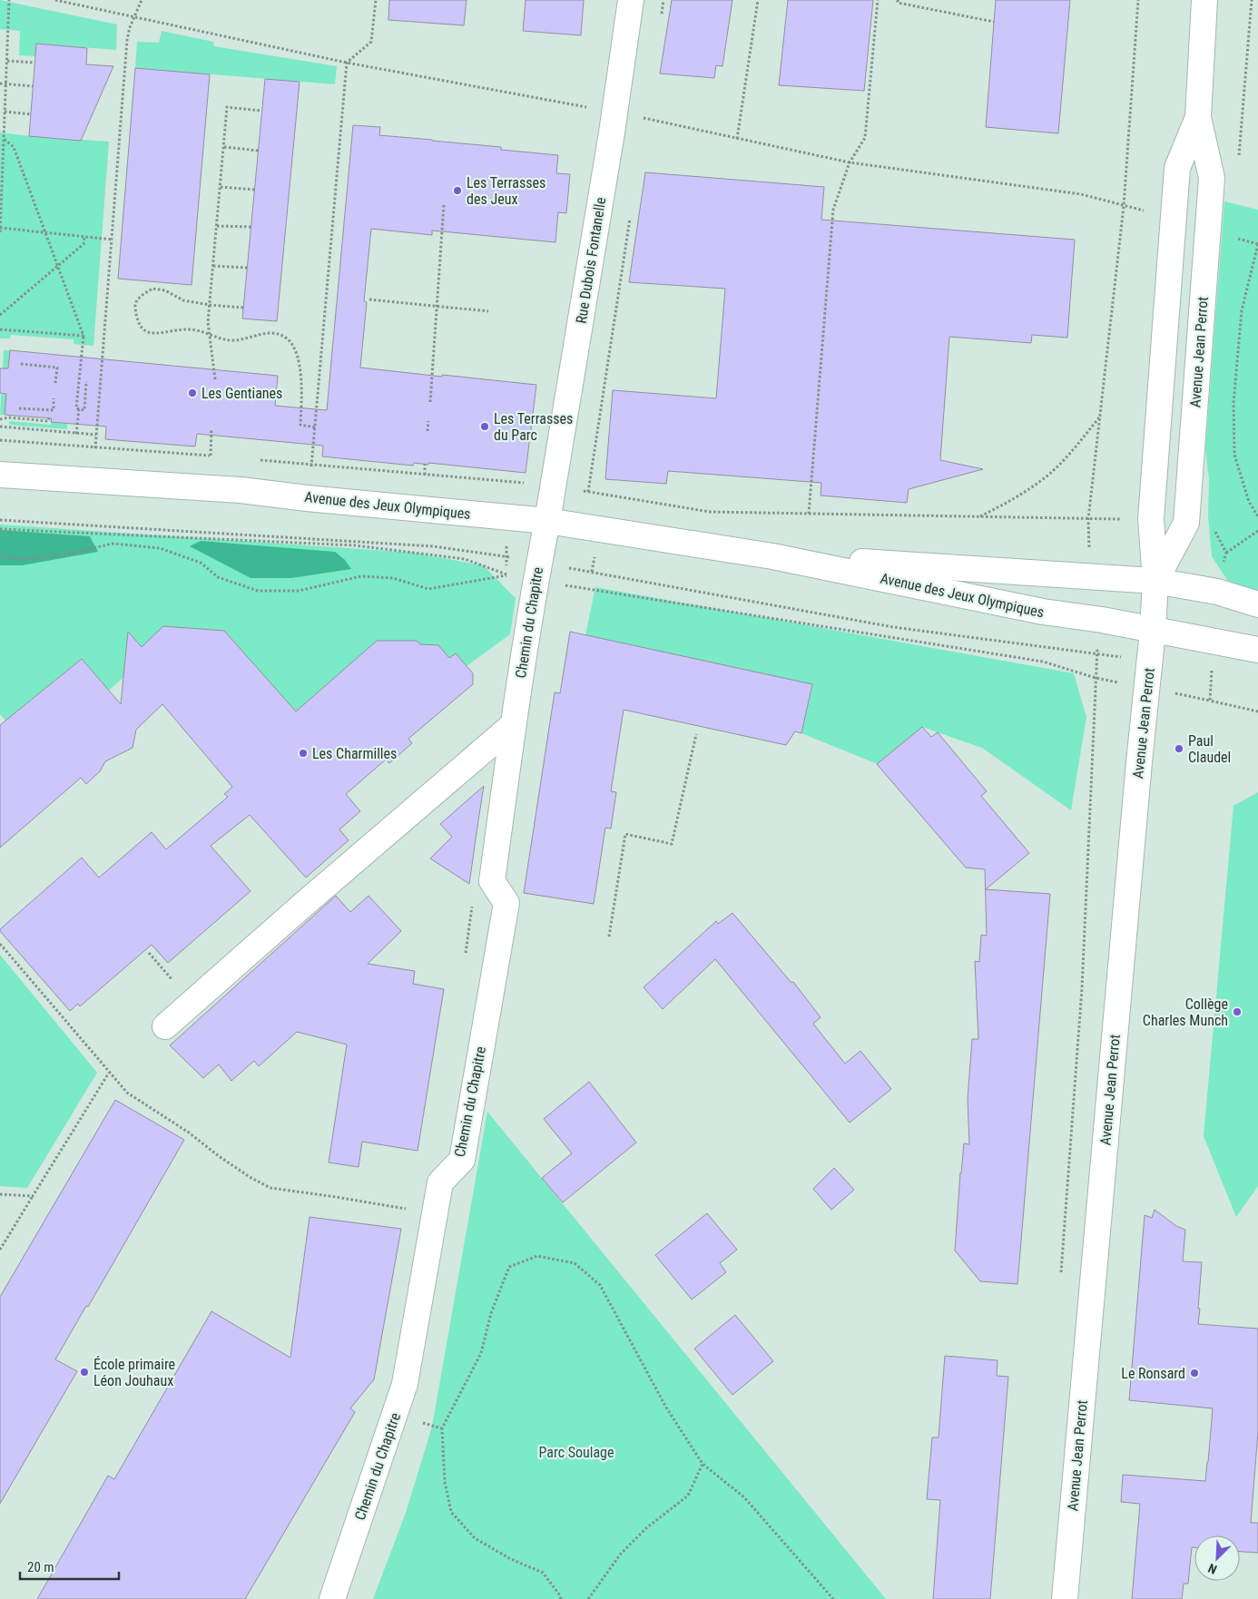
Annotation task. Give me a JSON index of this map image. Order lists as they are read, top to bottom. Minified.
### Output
{"streets":{"main road":["Rue Dubois Fontanelle","Avenue Jean Perrot","Avenue des Jeux Olympiques","Chemin du Chapitre"]},"crossings":[["Rue Dubois Fontanelle","Avenue des Jeux Olympiques"],["Rue Dubois Fontanelle","Chemin du Chapitre"],["Avenue Jean Perrot","Avenue des Jeux Olympiques"],["Avenue des Jeux Olympiques","Chemin du Chapitre"]],"parks":["Parc Soulage"],"places":["Les Terrasses des Jeux","Les Gentianes","Les Terrasses du Parc","Paul Claudel","Les Charmilles","Collège Charles Munch","École primaire Léon Jouhaux","Le Ronsard"],"scale_bar":"20 m","north":"bottom left"}
